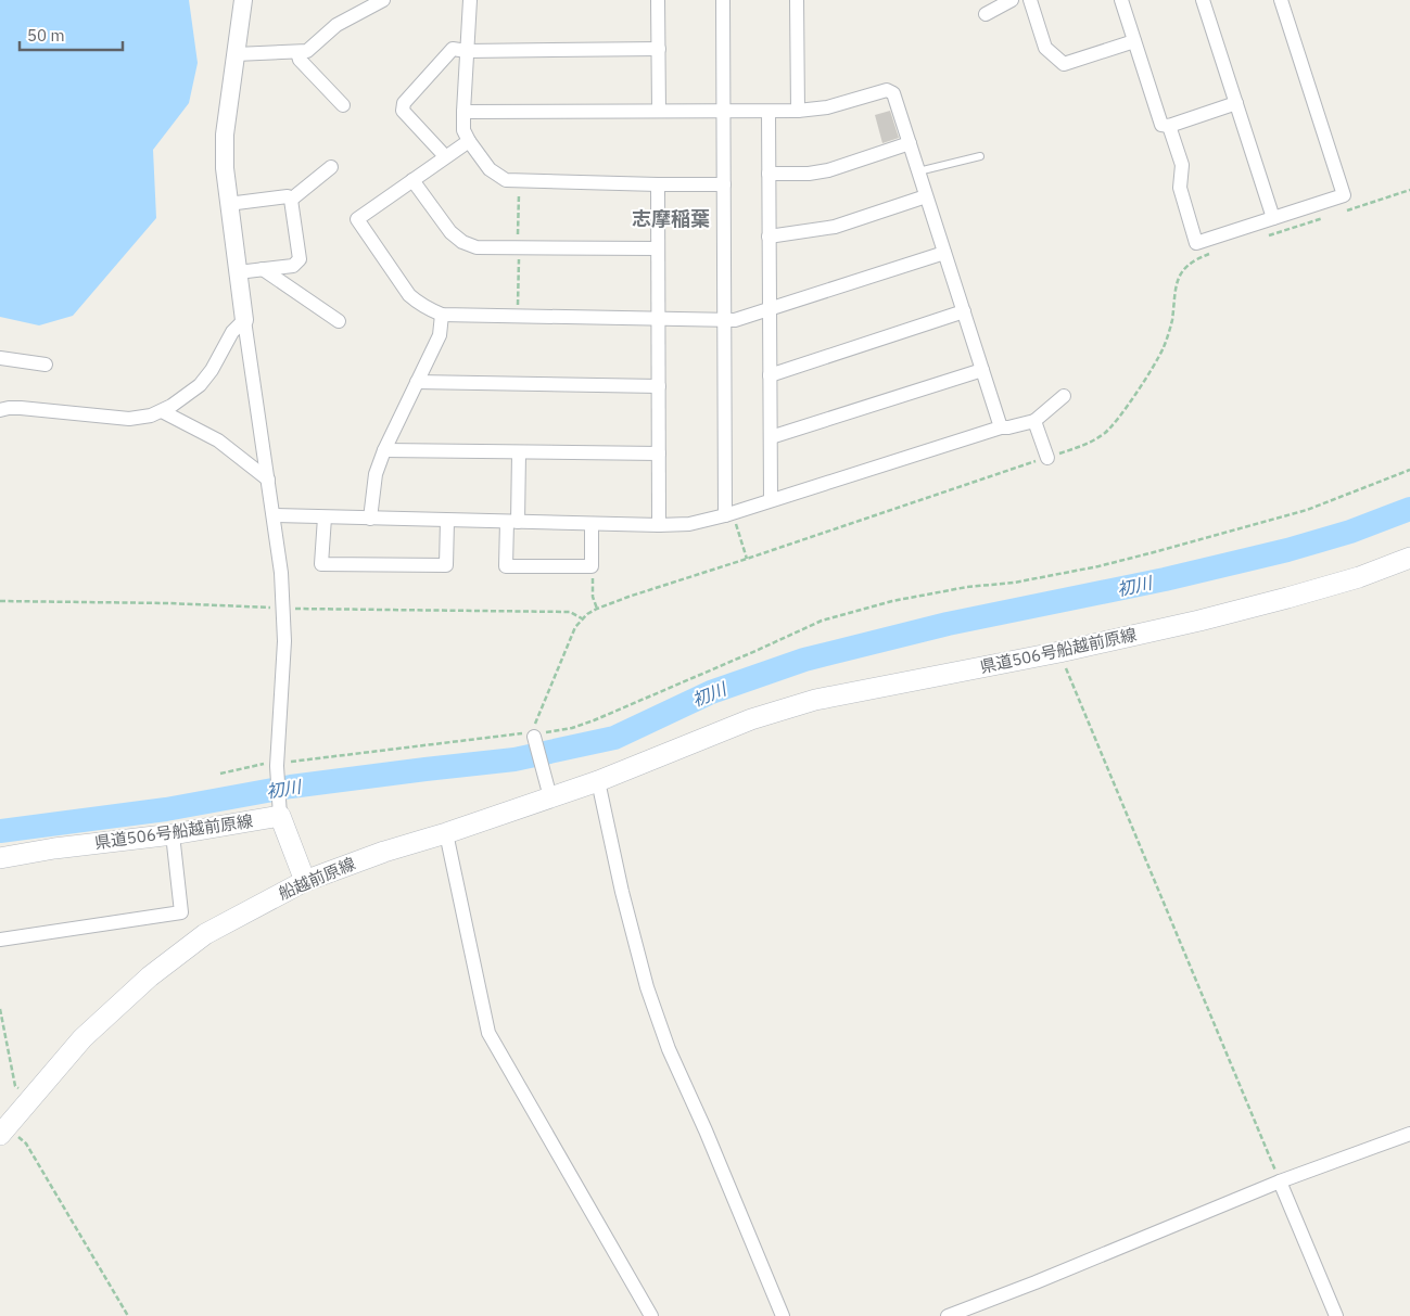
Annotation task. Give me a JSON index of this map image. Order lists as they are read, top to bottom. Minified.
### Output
{"streets":{"main road":["県道506号船越前原線","船越前原線"]},"crossings":[["県道506号船越前原線","船越前原線"]],"districts":["志摩稲葉"],"water":["初川"],"scale_bar":"50 m"}
